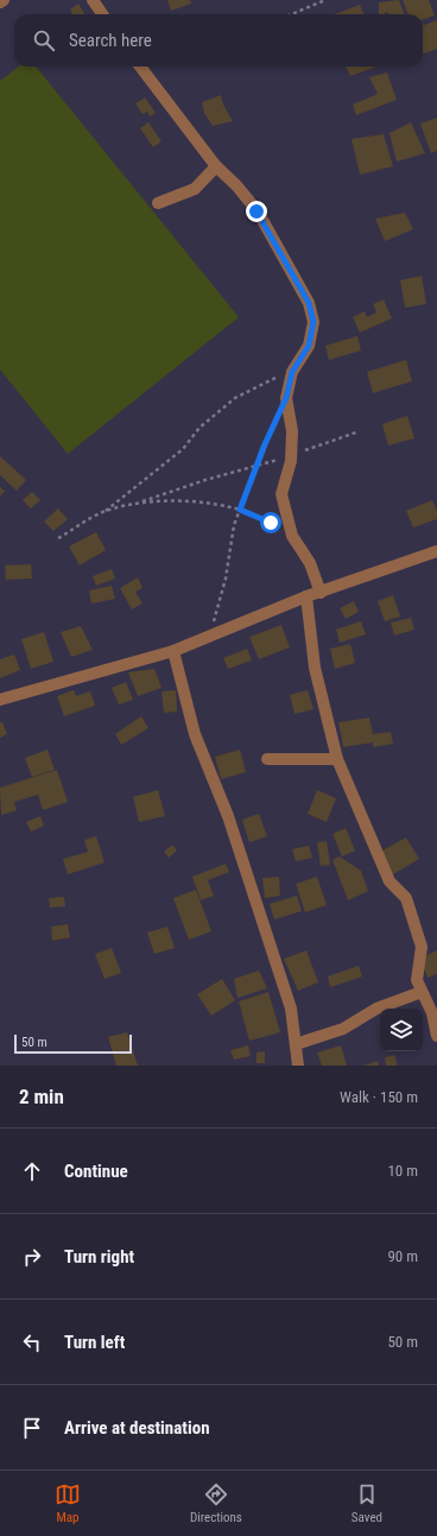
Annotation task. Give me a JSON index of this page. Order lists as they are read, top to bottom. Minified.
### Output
{"scale_bar":"50 m","page":{"search":"Search here","scale":"50 m","heading":["2 min","Walk · 150 m"],"list":[["Continue","10 m"],["Turn right","90 m"],["Turn left","50 m"],"Arrive at destination"],"nav":["Map","Directions","Saved"]}}
